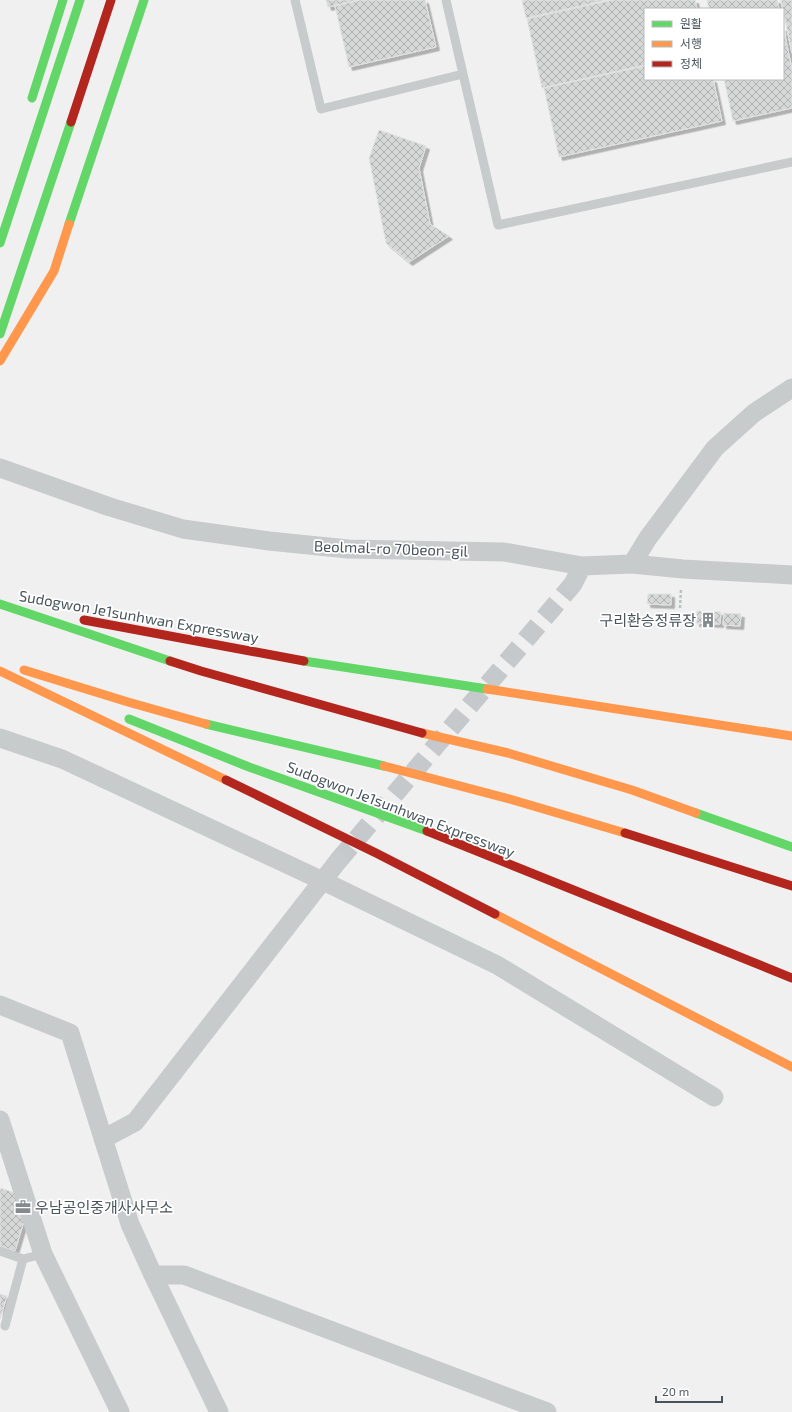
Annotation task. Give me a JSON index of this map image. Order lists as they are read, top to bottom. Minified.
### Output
{"streets":{"main road":["Sudogwon Je1sunhwan Expressway"],"street":["Beolmal-ro 70beon-gil"]},"places":{"building":["구리환승정류장"],"office":["우남공인중개사사무소"]},"legend":["원활","서행","정체"],"scale_bar":"20 m"}
